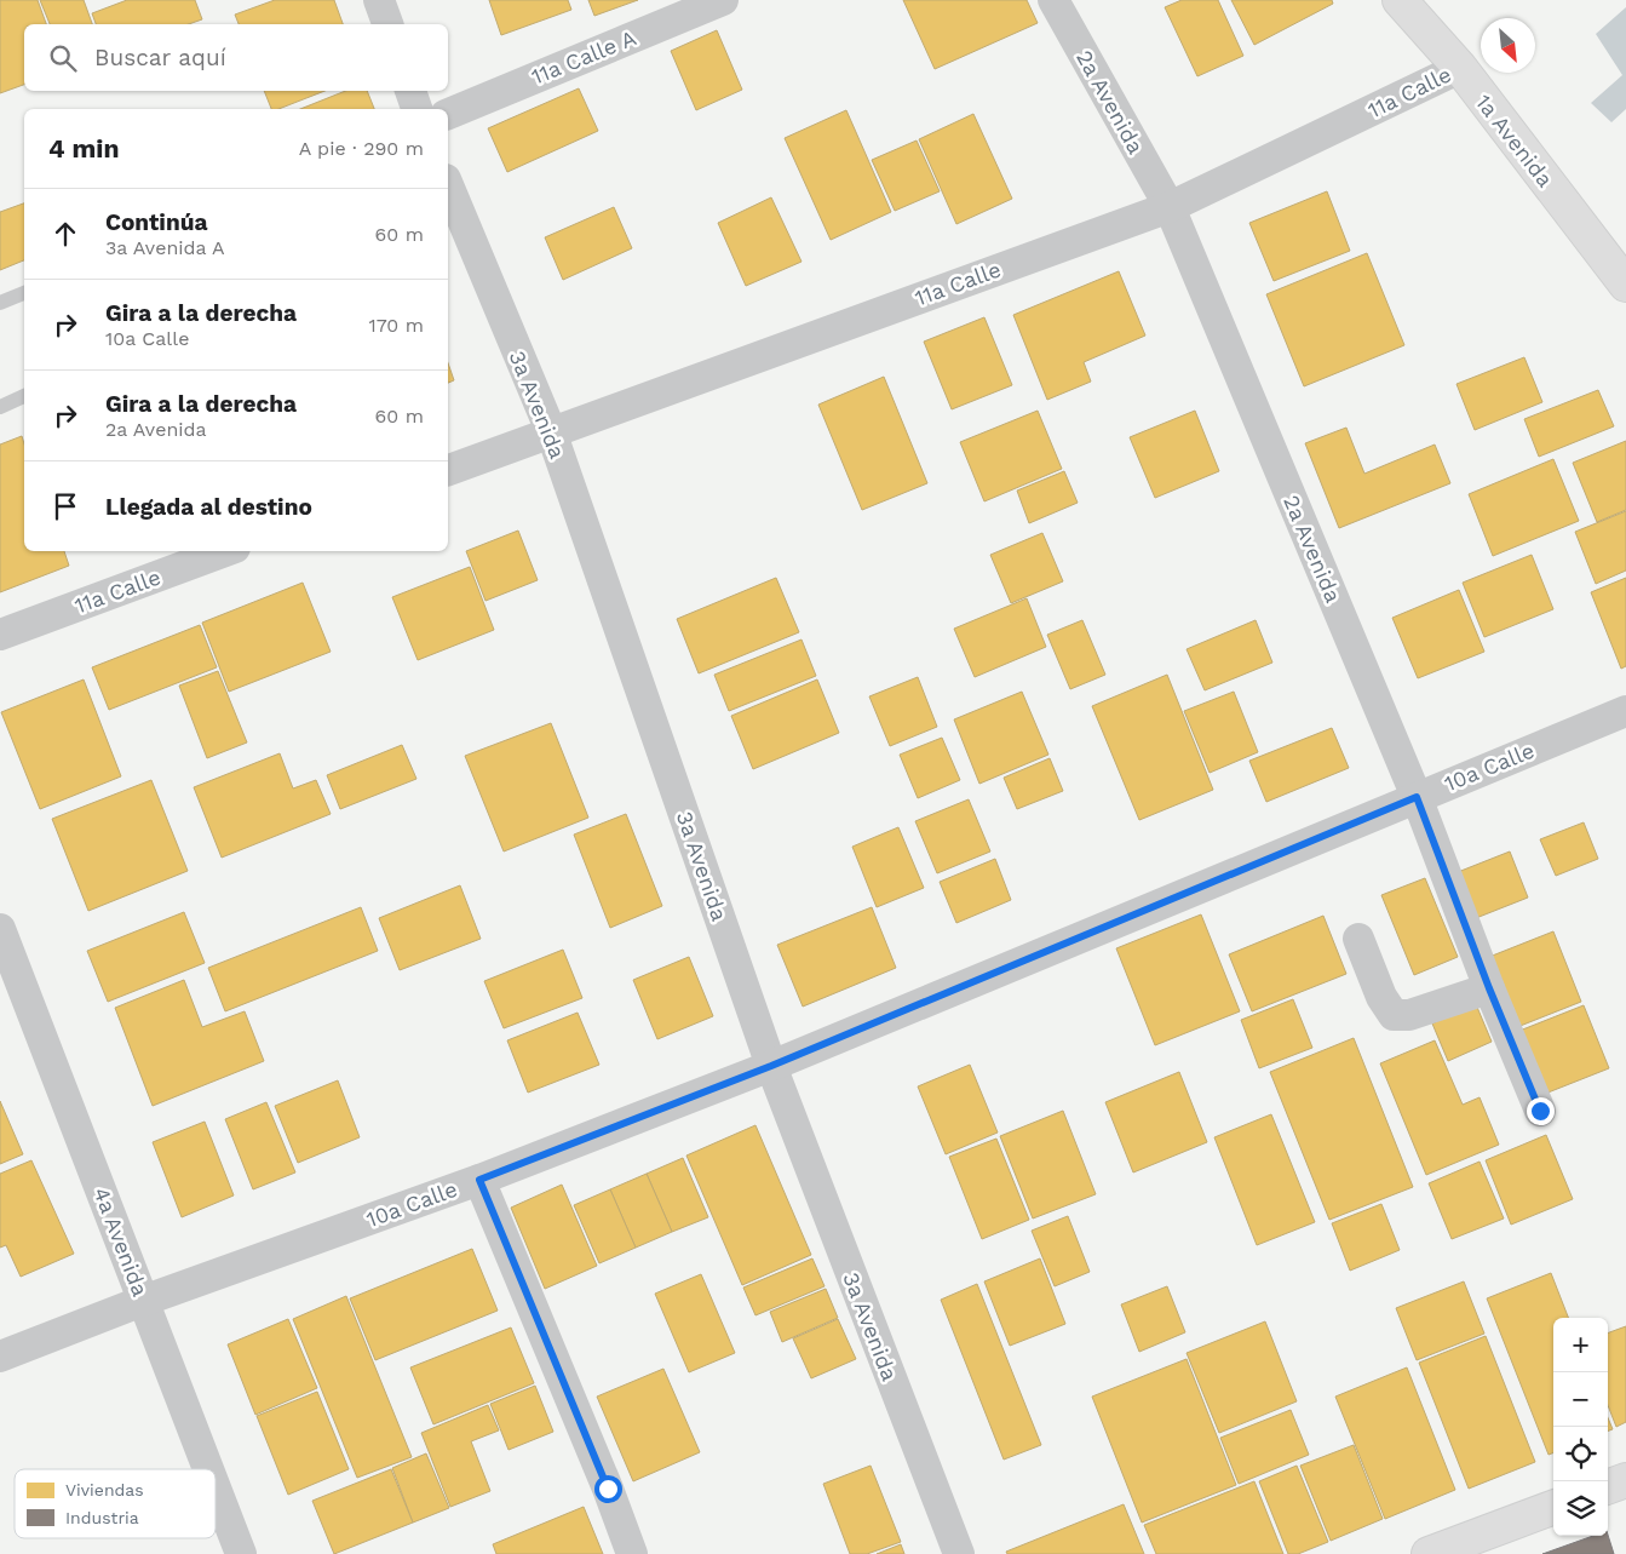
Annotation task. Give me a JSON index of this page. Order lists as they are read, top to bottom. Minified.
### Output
{"streets":{"street":["11a Calle A","11a Calle","2a Avenida","1a Avenida","3a Avenida","10a Calle","4a Avenida"]},"crossings":[["11a Calle","2a Avenida"],["11a Calle","1a Avenida"],["11a Calle","3a Avenida"],["2a Avenida","10a Calle"],["3a Avenida","10a Calle"],["10a Calle","4a Avenida"]],"legend":["Viviendas","Industria"],"north":"bottom right","page":{"search":"Buscar aquí","heading":["4 min","A pie · 290 m"],"list":[["Continúa","3a Avenida A","60 m"],["Gira a la derecha","10a Calle","170 m"],["Gira a la derecha","2a Avenida","60 m"],"Llegada al destino"],"map_buttons":["+","−"]}}
